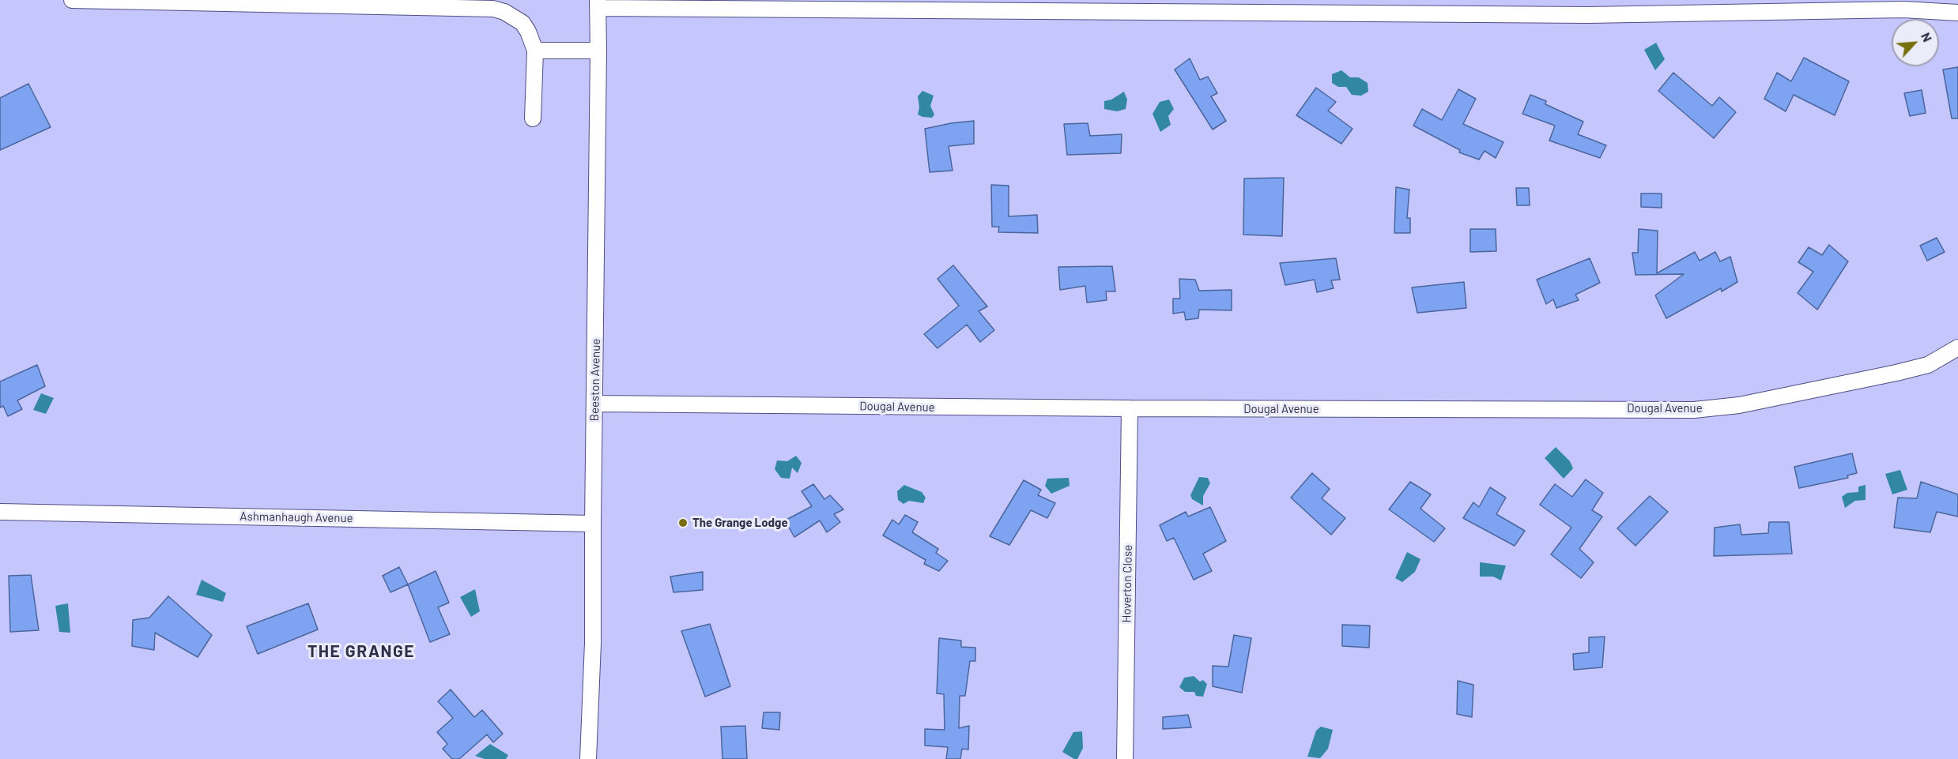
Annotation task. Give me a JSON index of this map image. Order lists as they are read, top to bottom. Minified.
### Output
{"streets":{"street":["Beeston Avenue","Dougal Avenue","Ashmanhaugh Avenue","Hoverton Close"]},"crossings":[["Beeston Avenue","Dougal Avenue"],["Beeston Avenue","Ashmanhaugh Avenue"],["Dougal Avenue","Hoverton Close"]],"districts":["THE GRANGE"],"places":["The Grange Lodge"],"north":"top right"}
